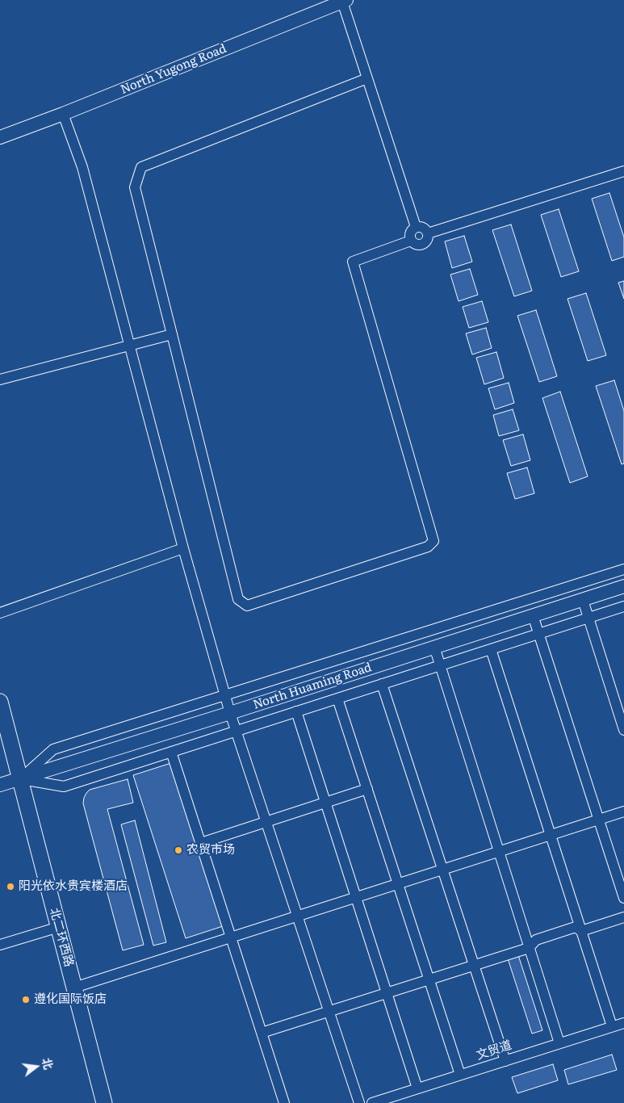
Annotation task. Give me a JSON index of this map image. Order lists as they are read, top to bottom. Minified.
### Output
{"streets":{"highway":["北二环西路"],"main road":["North Yugong Road","North Huaming Road"],"street":["文贸道"]},"crossings":[["North Huaming Road","北二环西路"]],"places":["农贸市场","阳光依水贵宾楼酒店","遵化国际饭店"],"north":"right"}
